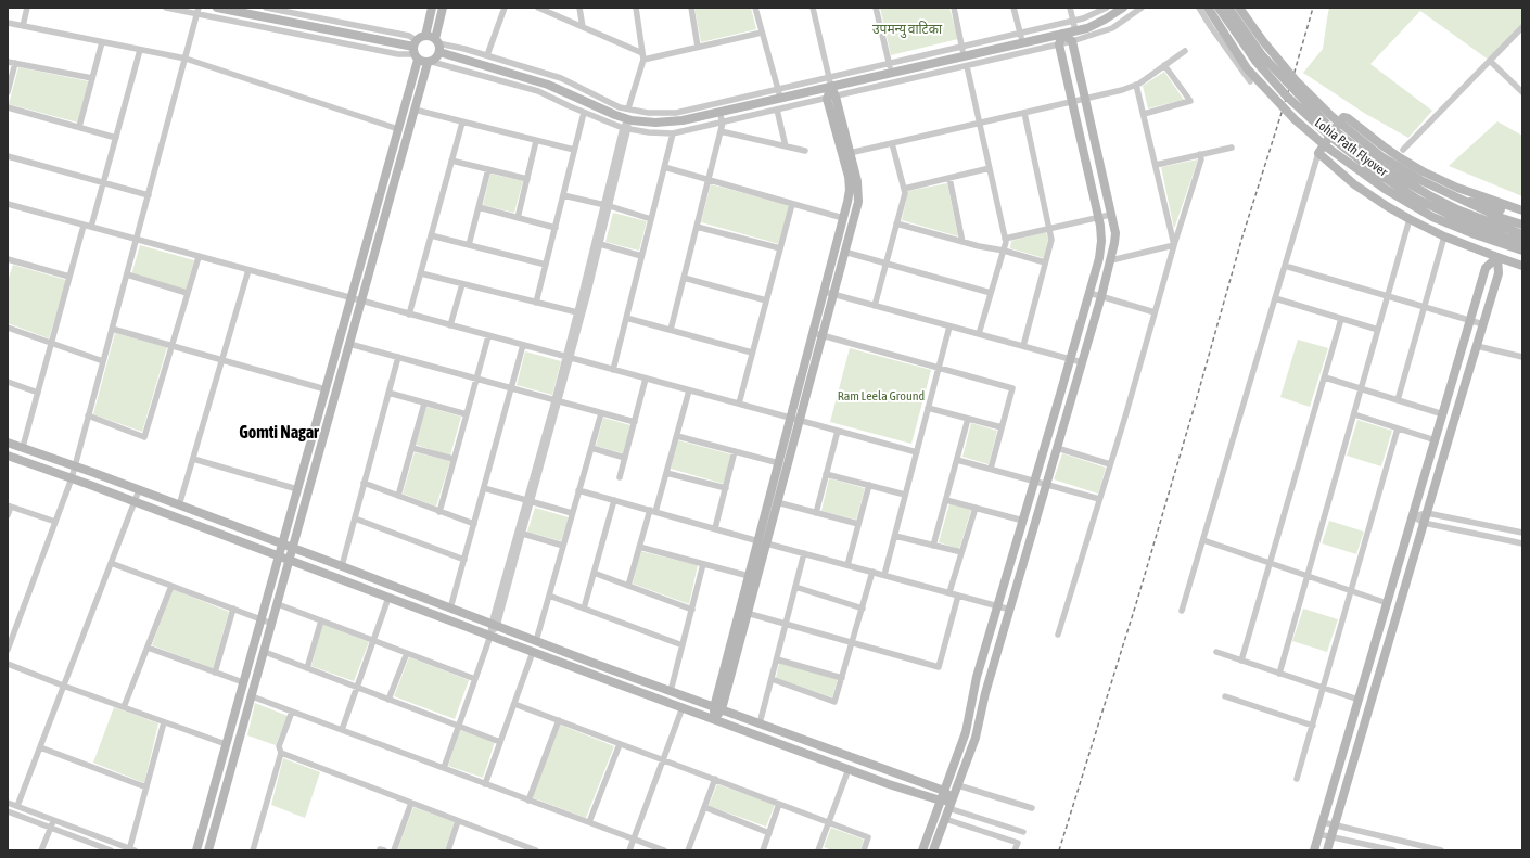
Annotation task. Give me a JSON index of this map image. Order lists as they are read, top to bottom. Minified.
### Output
{"streets":{"street":["Lohia Path Flyover"]},"districts":["Gomti Nagar"],"parks":["उपमन्यु वाटिका","Ram Leela Ground"]}
